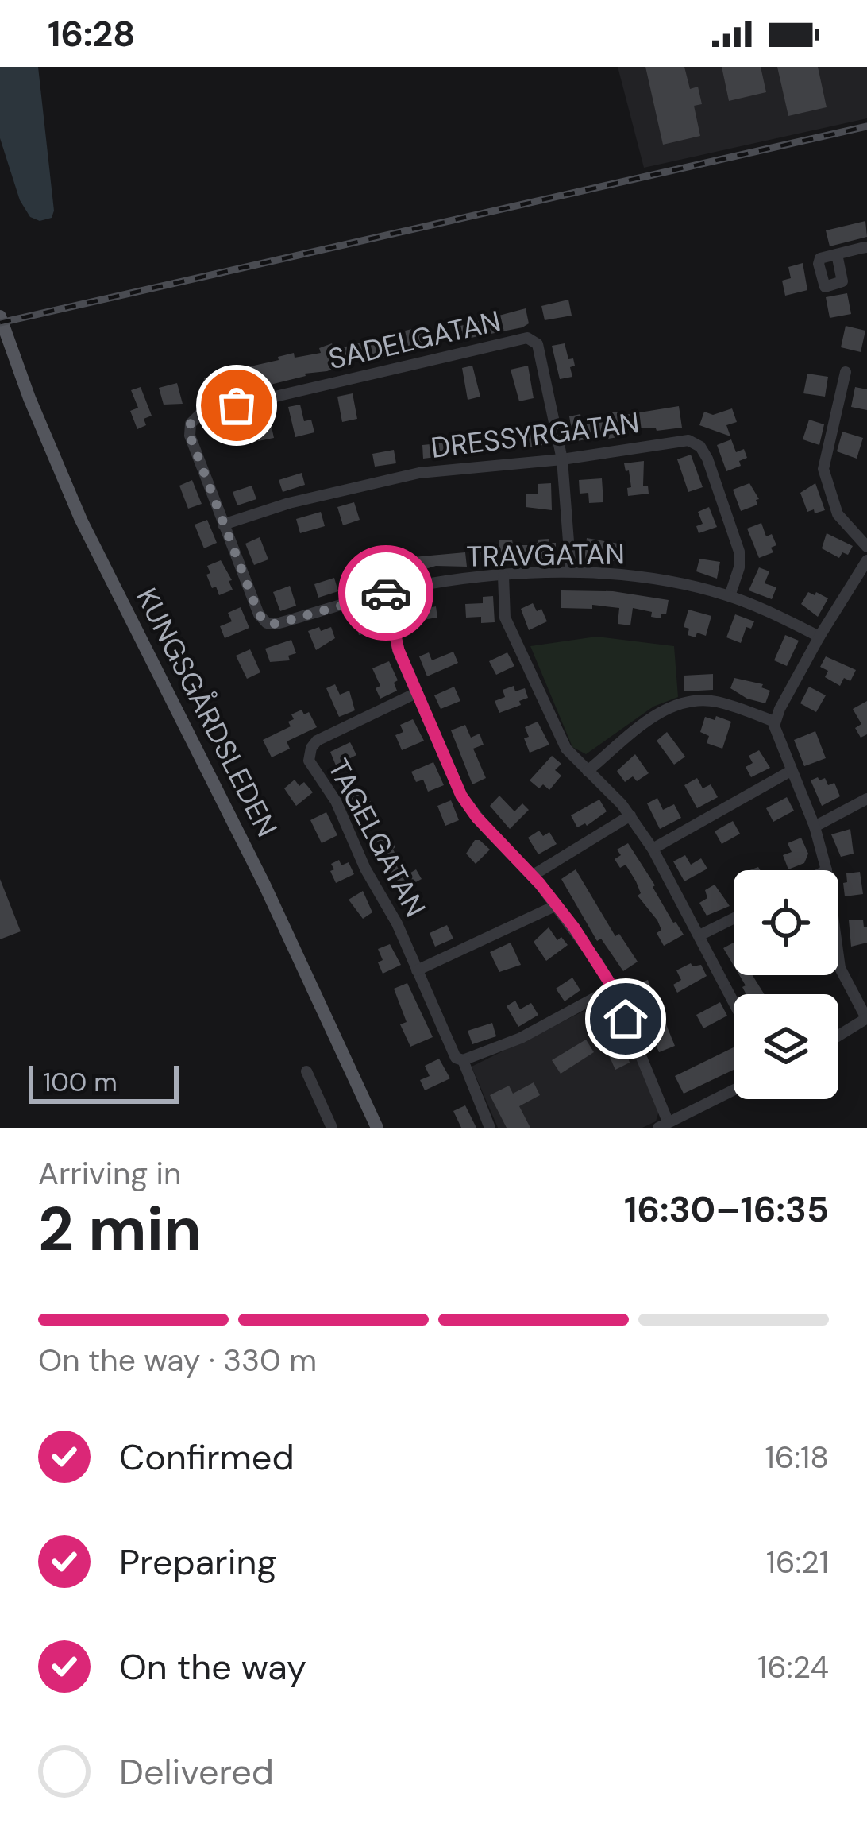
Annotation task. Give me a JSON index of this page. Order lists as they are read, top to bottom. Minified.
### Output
{"streets":{"main road":["KUNGSGÅRDSLEDEN"],"street":["SADELGATAN","DRESSYRGATAN","TRAVGATAN","TAGELGATAN"]},"crossings":[["SADELGATAN","DRESSYRGATAN"],["SADELGATAN","TRAVGATAN"],["DRESSYRGATAN","TRAVGATAN"]],"scale_bar":"100 m","page":{"status":"16:28","scale":"100 m","heading":["2 min","Arriving in","16:30–16:35"],"bar":"On the way · 330 m","list":[["Confirmed","16:18"],["Preparing","16:21"],["On the way","16:24"],"Delivered"]}}
